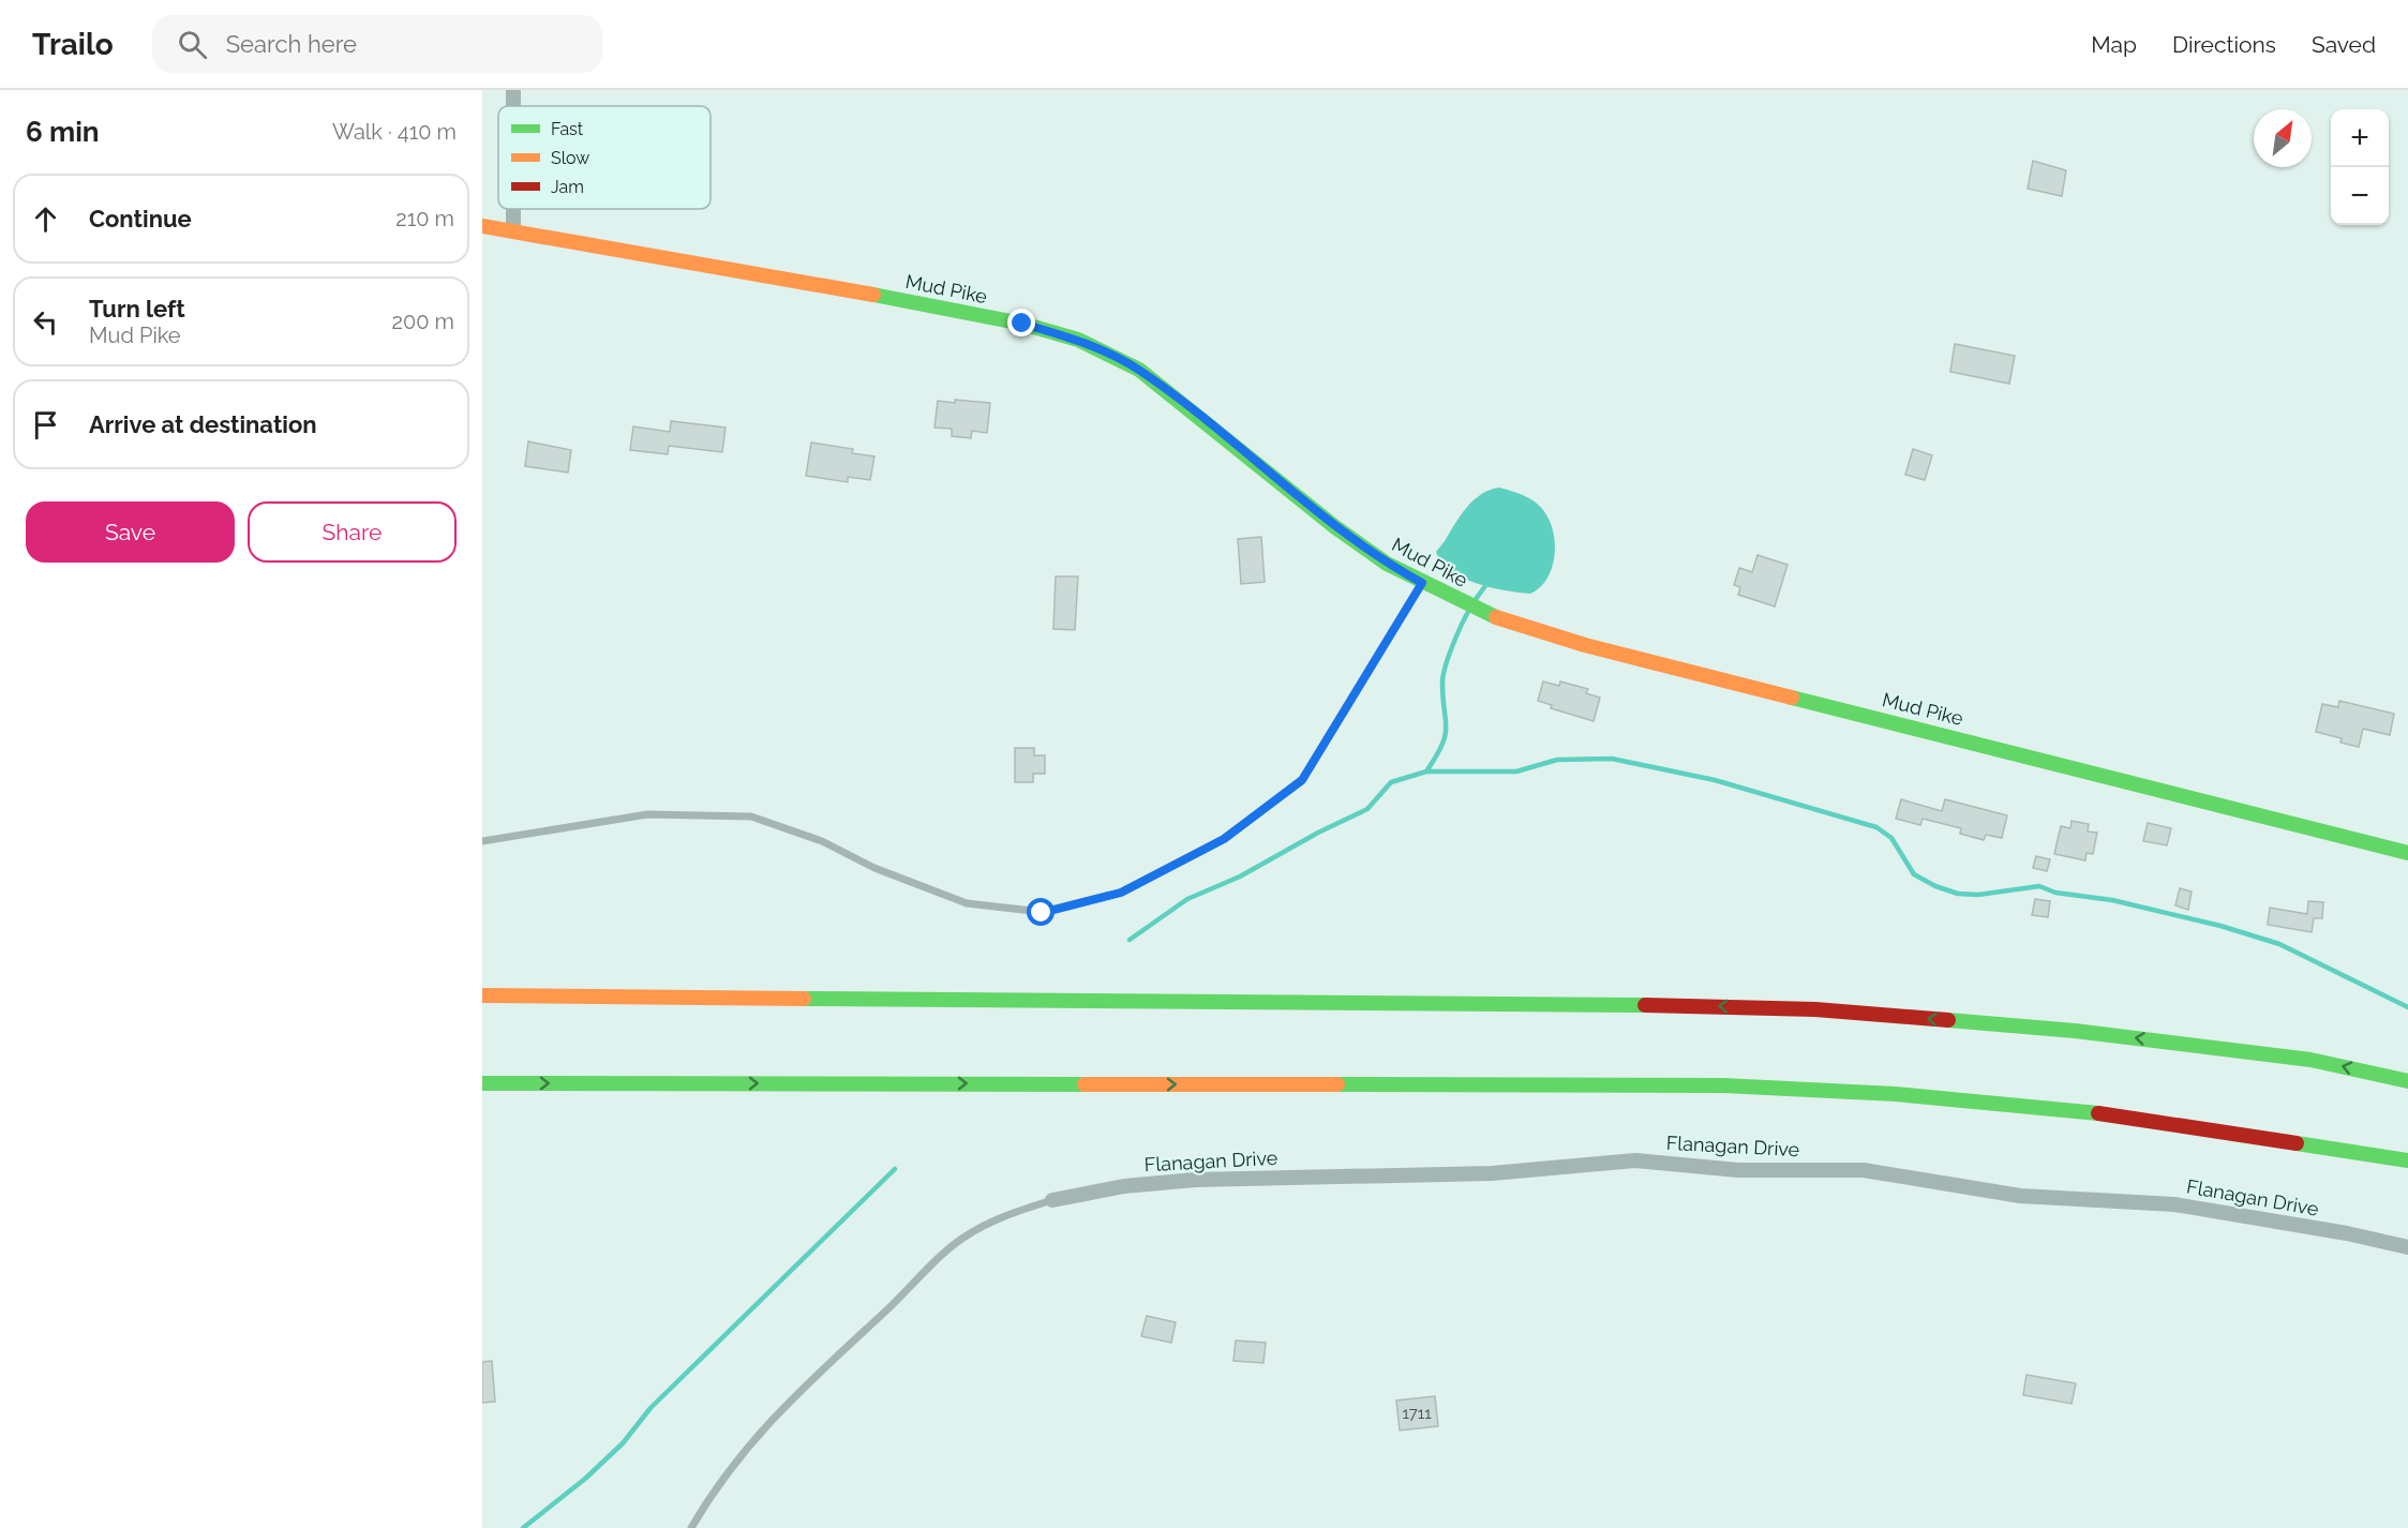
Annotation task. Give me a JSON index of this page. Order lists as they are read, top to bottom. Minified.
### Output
{"streets":{"main road":["Mud Pike"],"street":["Flanagan Drive"]},"house_numbers":["1711"],"legend":["Fast","Slow","Jam"],"north":"top right","page":{"header":"Trailo","search":"Search here","nav":["Map","Directions","Saved"],"heading":["6 min","Walk · 410 m"],"map_buttons":["+","−"],"list":[["Continue","210 m"],["Turn left","Mud Pike","200 m"],"Arrive at destination"],"buttons":["Save","Share"]}}
